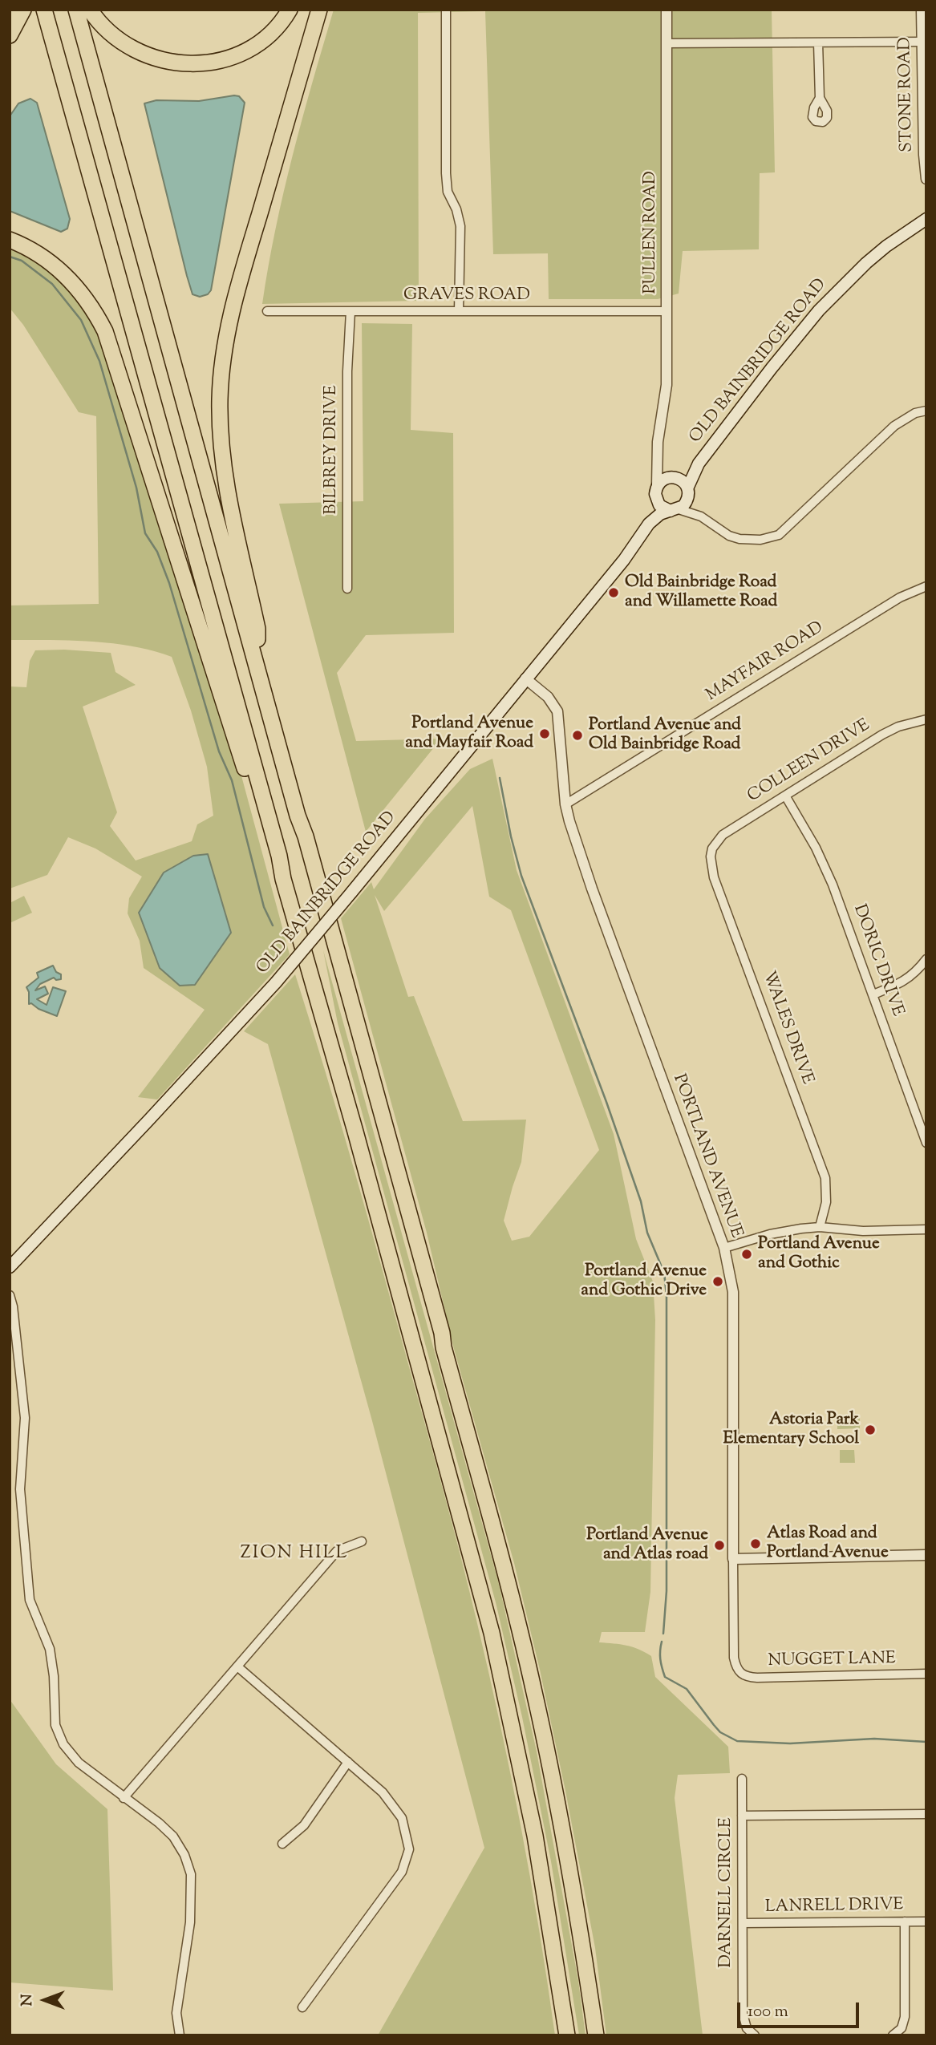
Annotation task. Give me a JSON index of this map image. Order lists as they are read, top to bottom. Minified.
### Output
{"streets":{"main road":["OLD BAINBRIDGE ROAD"],"street":["STONE ROAD","PULLEN ROAD","GRAVES ROAD","BILBREY DRIVE","MAYFAIR ROAD","COLLEEN DRIVE","DORIC DRIVE","WALES DRIVE","PORTLAND AVENUE","NUGGET LANE","DARNELL CIRCLE","LANRELL DRIVE"]},"crossings":[["PULLEN ROAD","GRAVES ROAD"],["PULLEN ROAD","OLD BAINBRIDGE ROAD"],["GRAVES ROAD","BILBREY DRIVE"],["OLD BAINBRIDGE ROAD","PORTLAND AVENUE"],["MAYFAIR ROAD","PORTLAND AVENUE"],["COLLEEN DRIVE","DORIC DRIVE"],["COLLEEN DRIVE","WALES DRIVE"],["PORTLAND AVENUE","NUGGET LANE"],["DARNELL CIRCLE","LANRELL DRIVE"]],"districts":["ZION HILL"],"places":["Old Bainbridge Road and Willamette Road","Portland Avenue and Mayfair Road","Portland Avenue and Old Bainbridge Road","Portland Avenue and Gothic","Portland Avenue and Gothic Drive","Astoria Park Elementary School","Atlas Road and Portland Avenue","Portland Avenue and Atlas road"],"scale_bar":"100 m","north":"left"}
